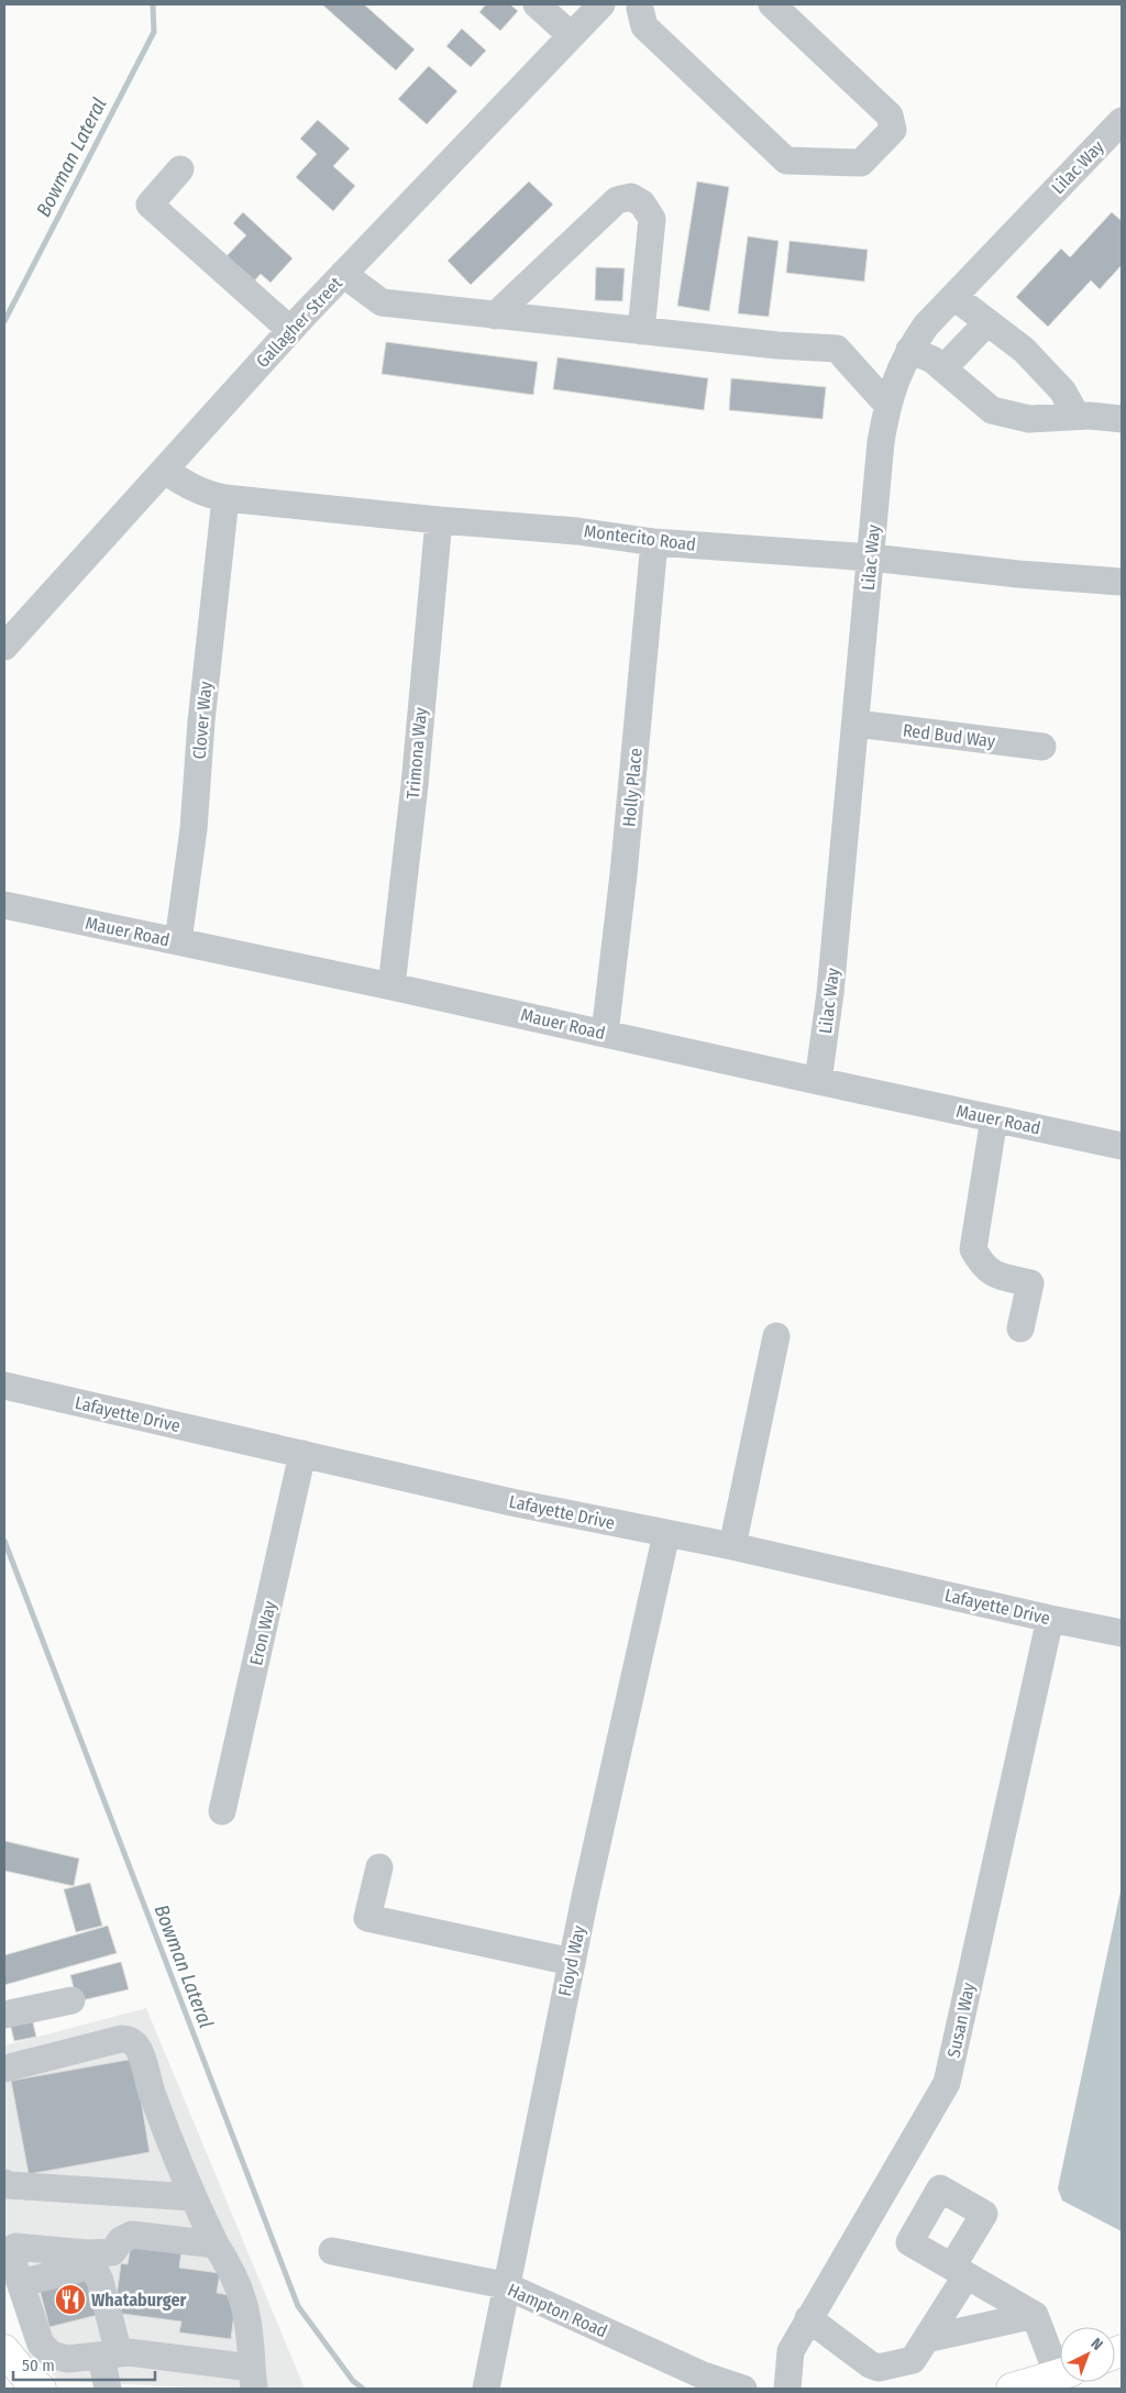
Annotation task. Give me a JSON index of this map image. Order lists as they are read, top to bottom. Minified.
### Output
{"streets":{"street":["Lilac Way","Gallagher Street","Montecito Road","Clover Way","Red Bud Way","Trimona Way","Holly Place","Mauer Road","Lafayette Drive","Eron Way","Floyd Way","Susan Way","Hampton Road"]},"crossings":[["Lilac Way","Montecito Road"],["Lilac Way","Red Bud Way"],["Lilac Way","Mauer Road"],["Gallagher Street","Montecito Road"],["Montecito Road","Clover Way"],["Montecito Road","Trimona Way"],["Montecito Road","Holly Place"],["Clover Way","Mauer Road"],["Trimona Way","Mauer Road"],["Holly Place","Mauer Road"],["Lafayette Drive","Eron Way"],["Lafayette Drive","Floyd Way"],["Lafayette Drive","Susan Way"],["Floyd Way","Hampton Road"]],"water":["Bowman Lateral"],"places":{"restaurant":["Whataburger"]},"scale_bar":"50 m","north":"top right"}
